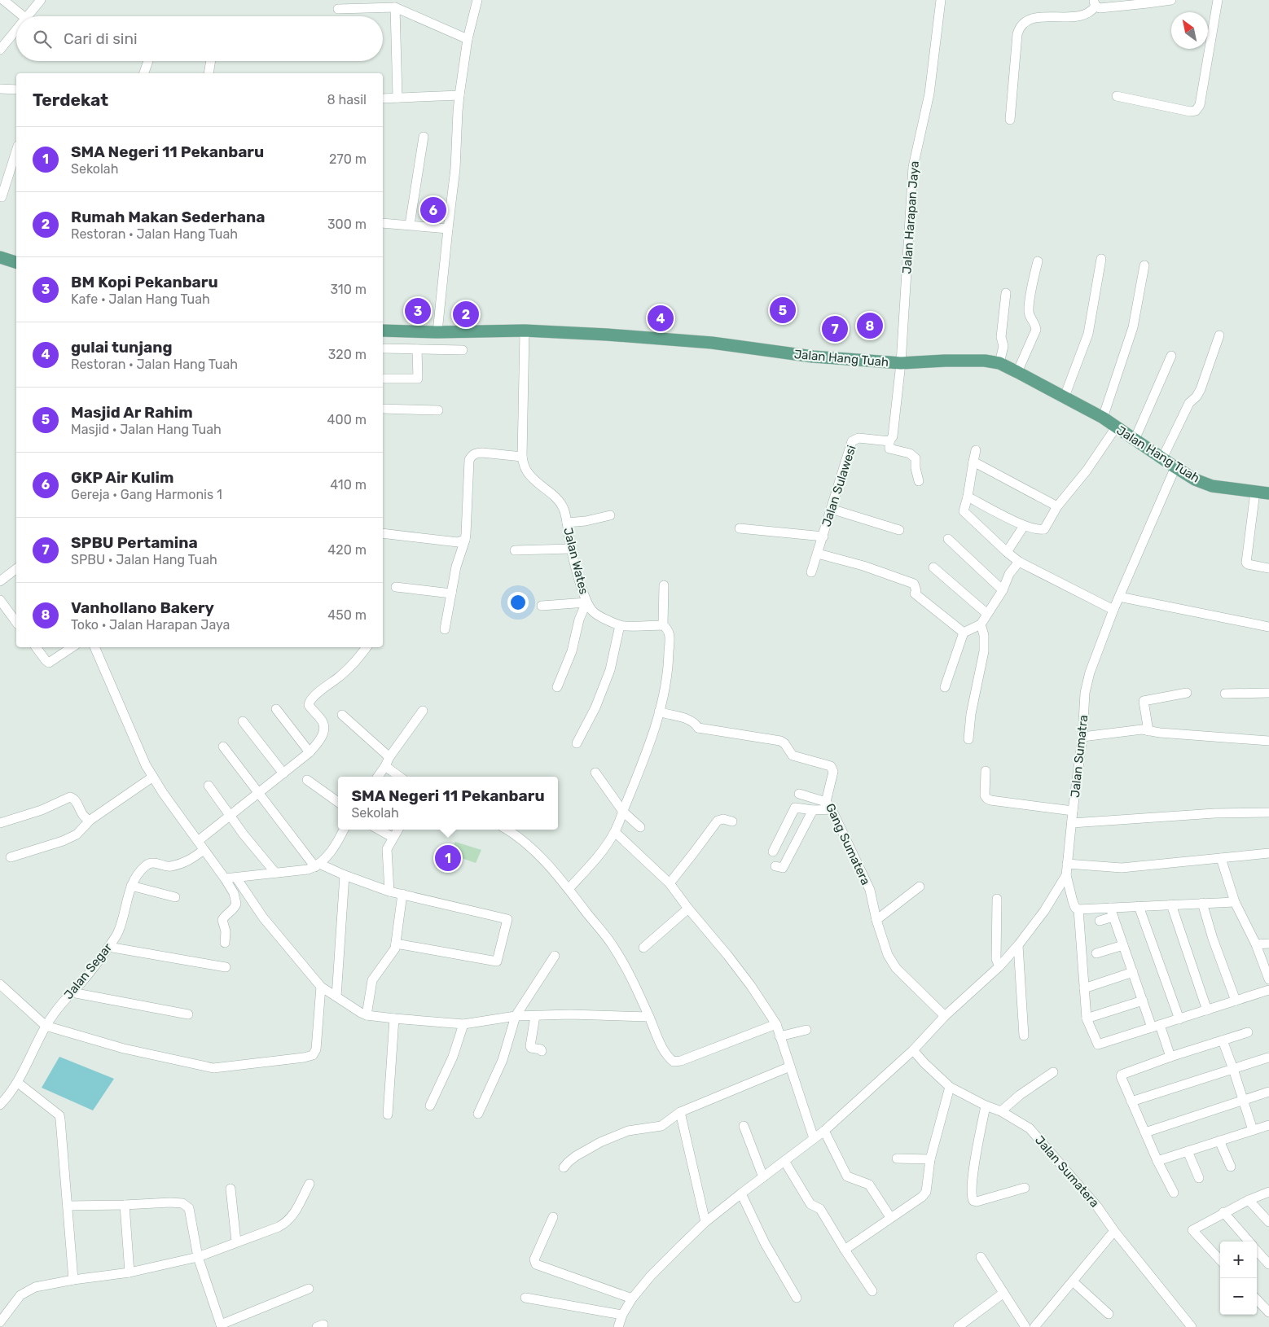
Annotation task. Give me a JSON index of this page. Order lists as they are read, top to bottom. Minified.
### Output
{"streets":{"main road":["Jalan Hang Tuah"],"street":["Jalan Harapan Jaya","Jalan Sulawesi","Jalan Wates","Jalan Sumatra","Gang Sumatera","Jalan Segar","Jalan Sumatera"]},"crossings":[["Jalan Harapan Jaya","Jalan Hang Tuah"],["Jalan Hang Tuah","Jalan Wates"],["Jalan Hang Tuah","Jalan Sumatra"],["Jalan Sumatra","Gang Sumatera"],["Jalan Sumatra","Jalan Sumatera"]],"north":"top left","page":{"search":"Cari di sini","heading":["Terdekat","8 hasil"],"list":[{"mark":"1","name":"SMA Negeri 11 Pekanbaru","note":"Sekolah","value":"270 m"},{"mark":"2","name":"Rumah Makan Sederhana","note":"Restoran · Jalan Hang Tuah","value":"300 m"},{"mark":"3","name":"BM Kopi Pekanbaru","note":"Kafe · Jalan Hang Tuah","value":"310 m"},{"mark":"4","name":"gulai tunjang","note":"Restoran · Jalan Hang Tuah","value":"320 m"},{"mark":"5","name":"Masjid Ar Rahim","note":"Masjid · Jalan Hang Tuah","value":"400 m"},{"mark":"6","name":"GKP Air Kulim","note":"Gereja · Gang Harmonis 1","value":"410 m"},{"mark":"7","name":"SPBU Pertamina","note":"SPBU · Jalan Hang Tuah","value":"420 m"},{"mark":"8","name":"Vanhollano Bakery","note":"Toko · Jalan Harapan Jaya","value":"450 m"}],"pins":["6","5","3","2","4","8","7","1"],"popup":["SMA Negeri 11 Pekanbaru","Sekolah"],"map_buttons":["+","−"]}}
